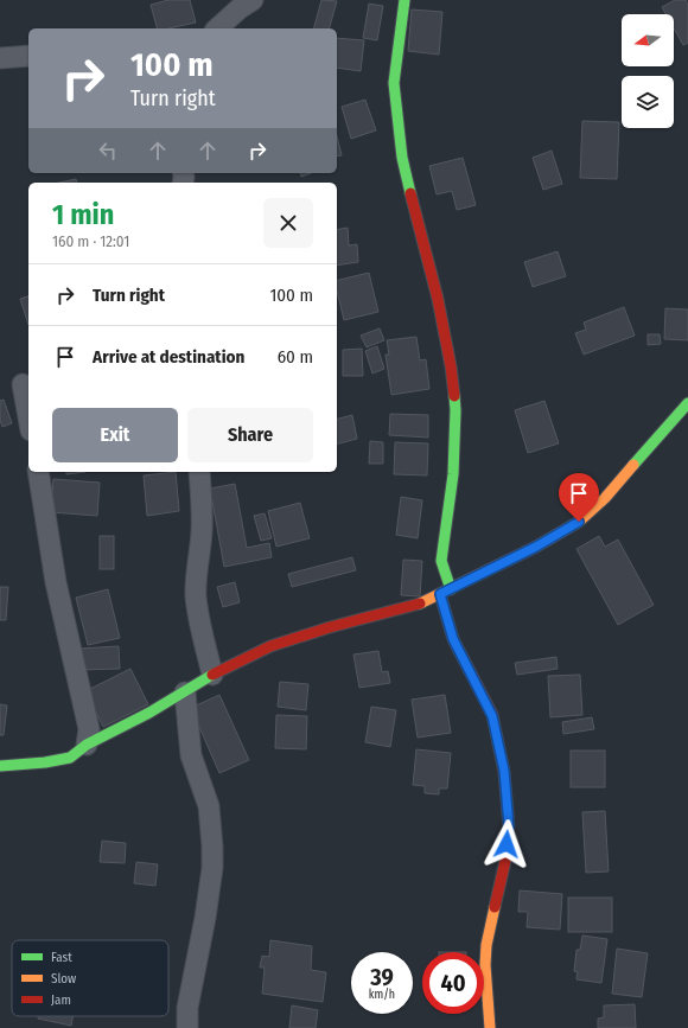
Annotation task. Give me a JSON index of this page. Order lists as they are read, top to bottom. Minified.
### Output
{"legend":["Fast","Slow","Jam"],"north":"left","page":{"turn":["100 m","Turn right"],"heading":["1 min","160 m · 12:01"],"list":[{"name":"Turn right","value":"100 m"},{"name":"Arrive at destination","value":"60 m"}],"buttons":["Exit","Share"],"speed":"39 km/h","limit":"40"}}
